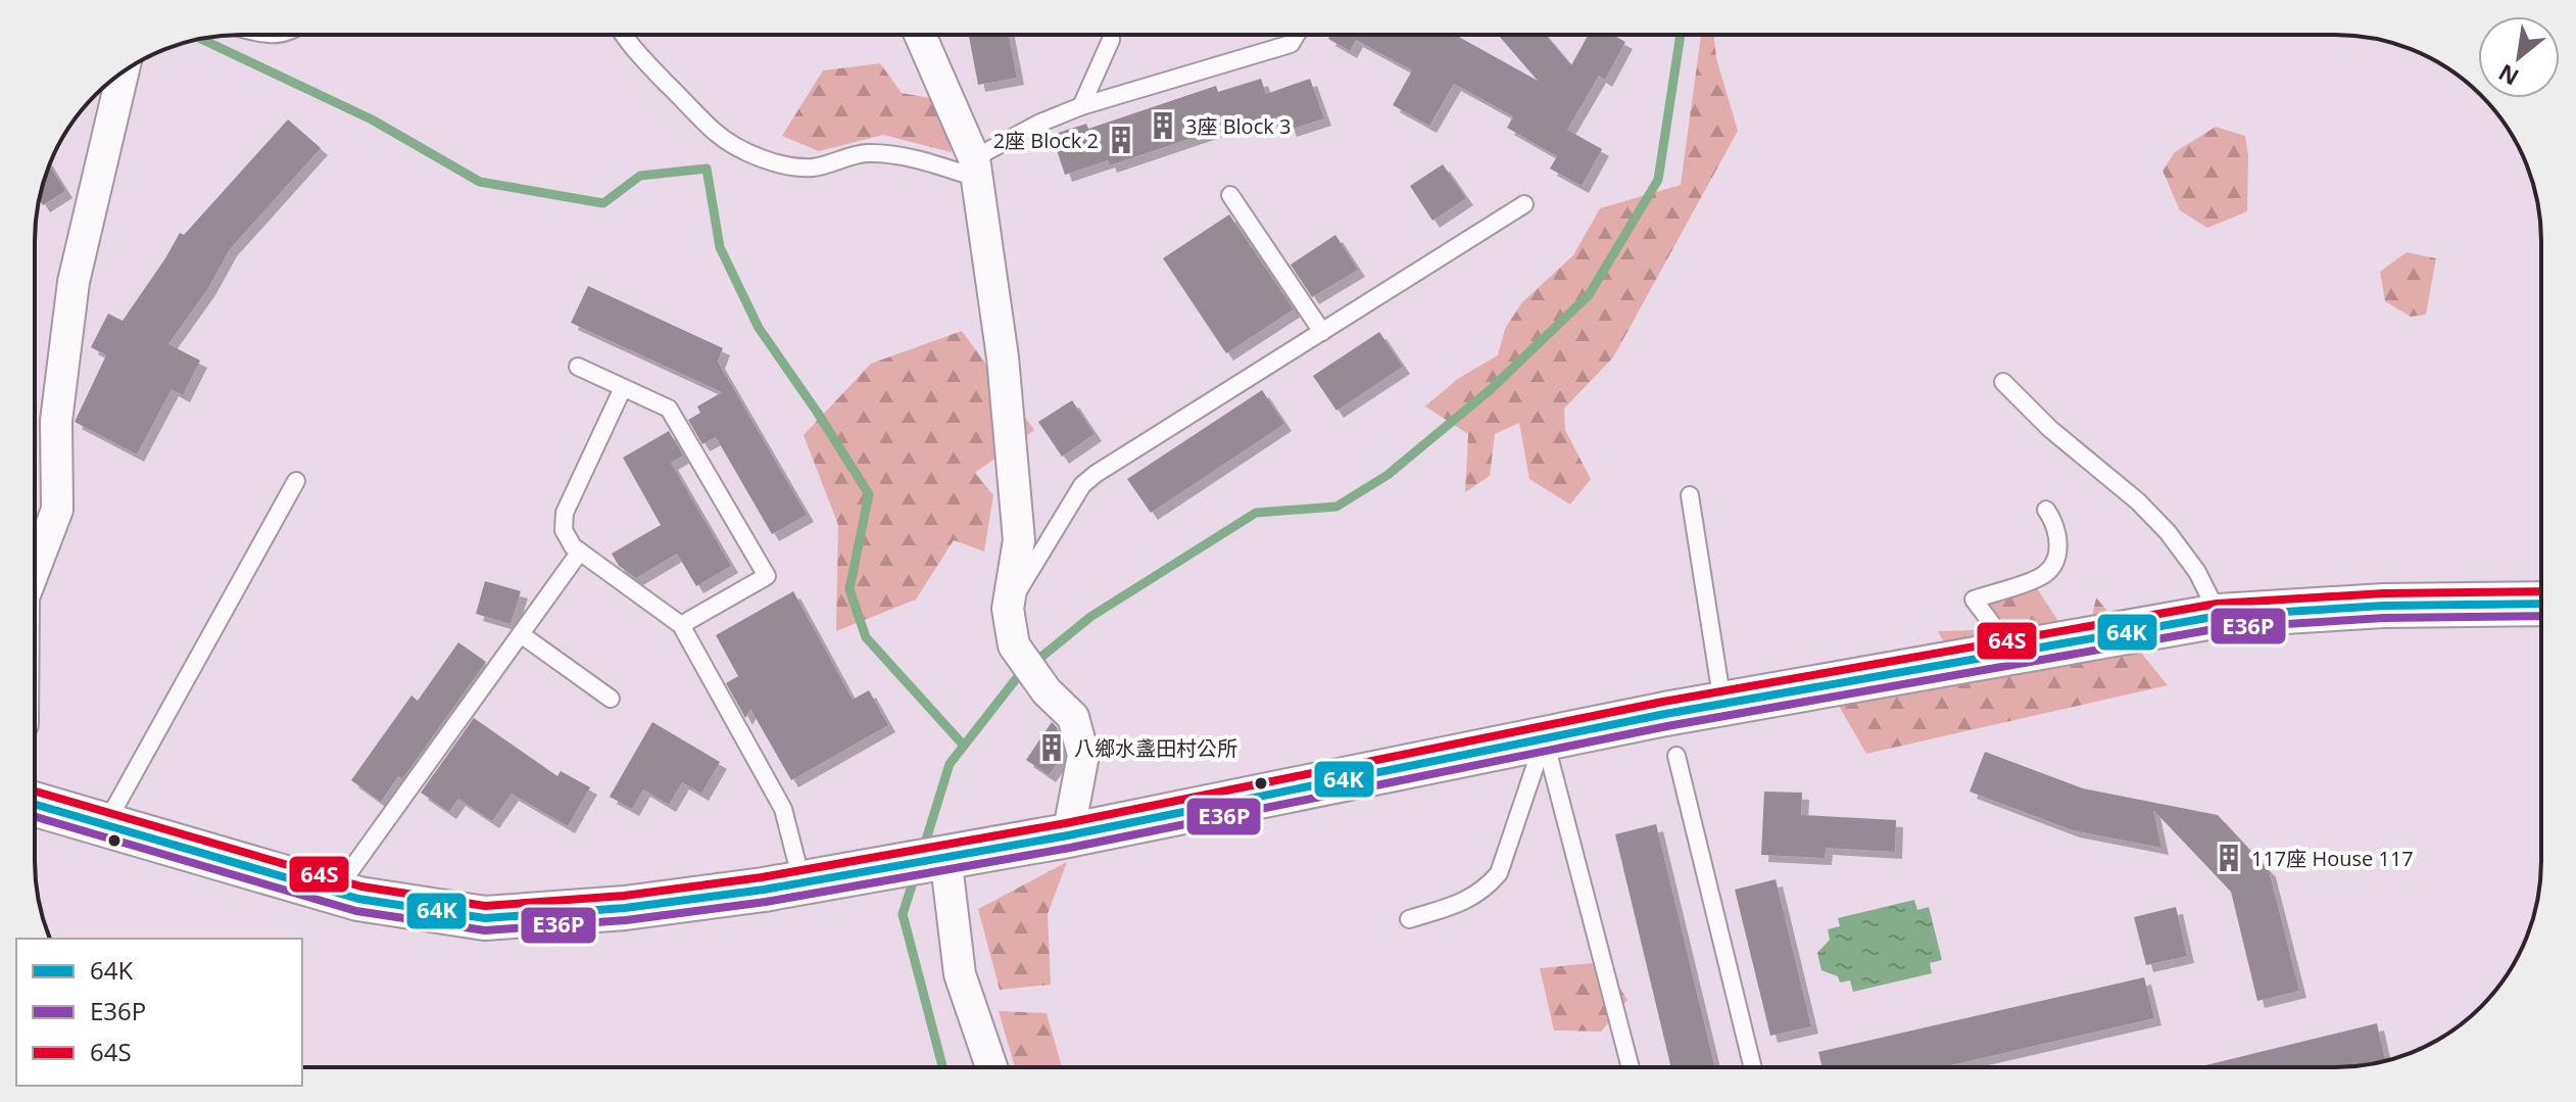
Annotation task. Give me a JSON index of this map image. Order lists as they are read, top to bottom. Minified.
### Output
{"places":{"building":["3座 Block 3","2座 Block 2","八鄉水盞田村公所","117座 House 117"]},"lines":["transit line 64S","transit line 64K","transit line E36P"],"legend":["64K","E36P","64S"],"north":"bottom left"}
